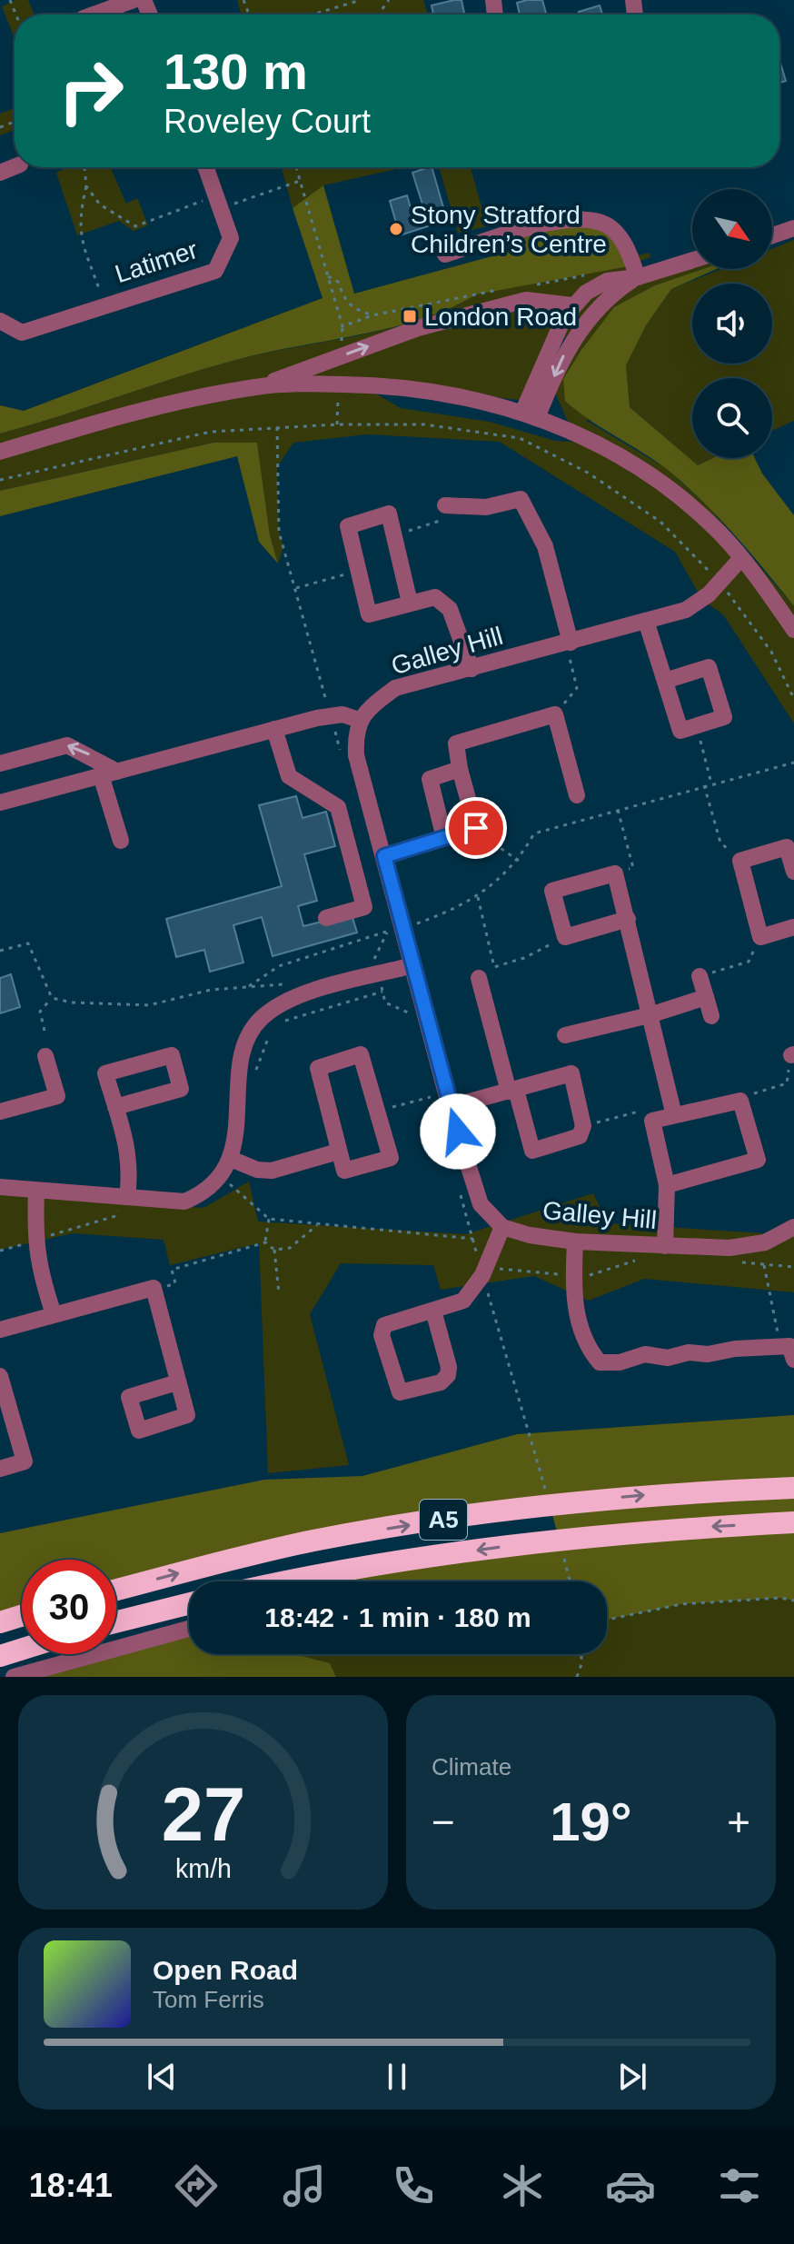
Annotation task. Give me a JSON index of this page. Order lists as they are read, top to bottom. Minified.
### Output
{"streets":{"highway":["A5"],"street":["Latimer","Galley Hill"]},"places":{"other":["Stony Stratford Children’s Centre"],"transit":["London Road"]},"north":"bottom right","page":{"turn":["130 m","Roveley Court"],"limit":"30","trip":"18:42 · 1 min · 180 m","tile":"Climate","heat":["−","19°","+"],"song":["Open Road","Tom Ferris"],"tabs":"18:41","gauge":["27","km/h"]}}
